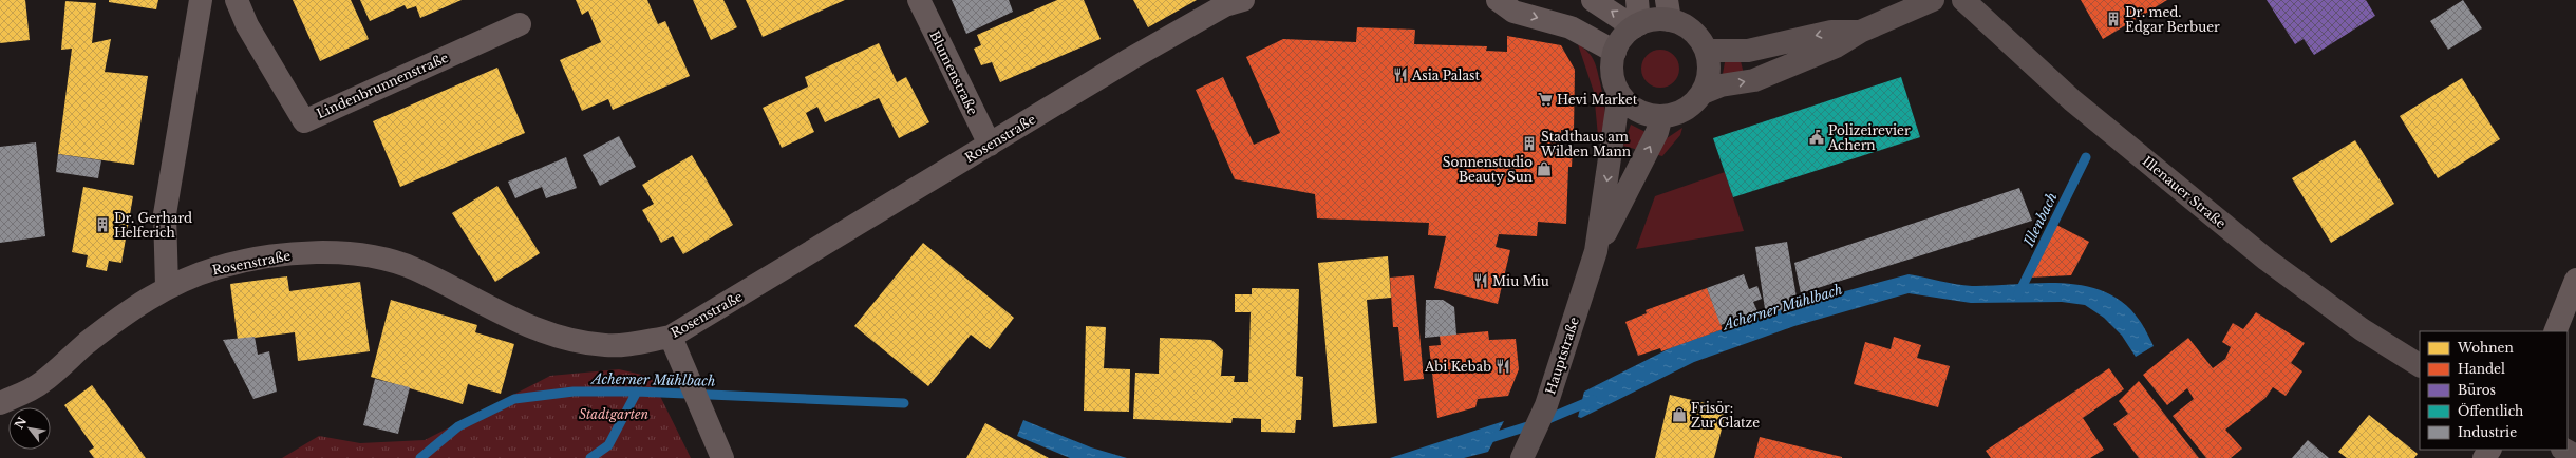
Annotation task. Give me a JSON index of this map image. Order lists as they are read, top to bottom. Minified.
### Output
{"streets":{"main road":["Illenauer Straße","Hauptstraße"],"street":["Blumenstraße","Lindenbrunnenstraße","Rosenstraße"]},"crossings":[["Blumenstraße","Rosenstraße"]],"water":["Illenbach","Acherner Mühlbach"],"parks":["Stadtgarten"],"places":{"building":["Dr. med. Edgar Berbuer","Stadthaus am Wilden Mann","Dr. Gerhard Helferich"],"restaurant":["Asia Palast","Miu Miu","Abi Kebab"],"supermarket":["Hevi Market"],"public building":["Polizeirevier Achern"],"shop":["Sonnenstudio Beauty Sun","Frisör: Zur Glatze"]},"legend":["Wohnen","Handel","Büros","Öffentlich","Industrie"],"north":"top left"}
